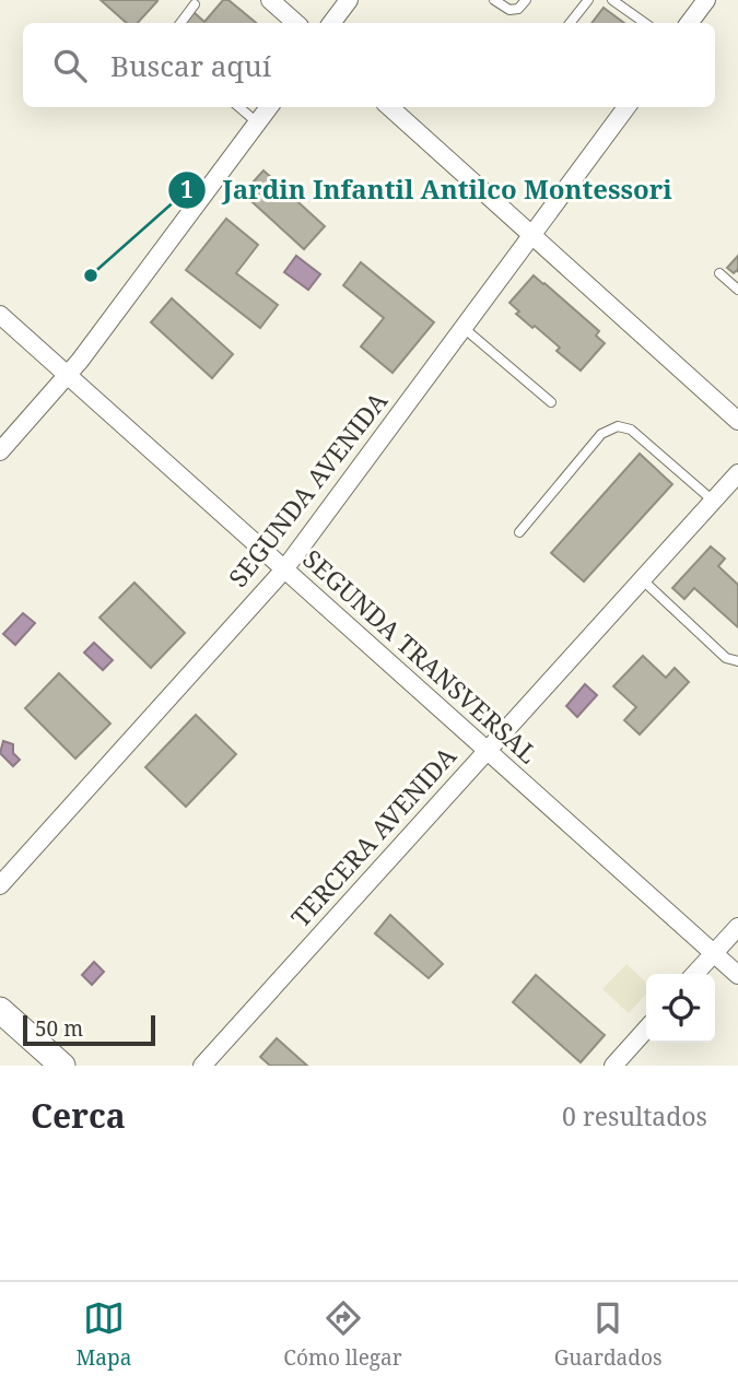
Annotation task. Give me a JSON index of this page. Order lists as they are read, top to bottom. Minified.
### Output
{"streets":{"street":["SEGUNDA AVENIDA","SEGUNDA TRANSVERSAL","TERCERA AVENIDA"]},"crossings":[["SEGUNDA AVENIDA","SEGUNDA TRANSVERSAL"],["SEGUNDA TRANSVERSAL","TERCERA AVENIDA"]],"places":["Jardin Infantil Antilco Montessori"],"scale_bar":"50 m","page":{"search":"Buscar aquí","scale":"50 m","heading":["Cerca","0 resultados"],"nav":["Mapa","Cómo llegar","Guardados"]}}
